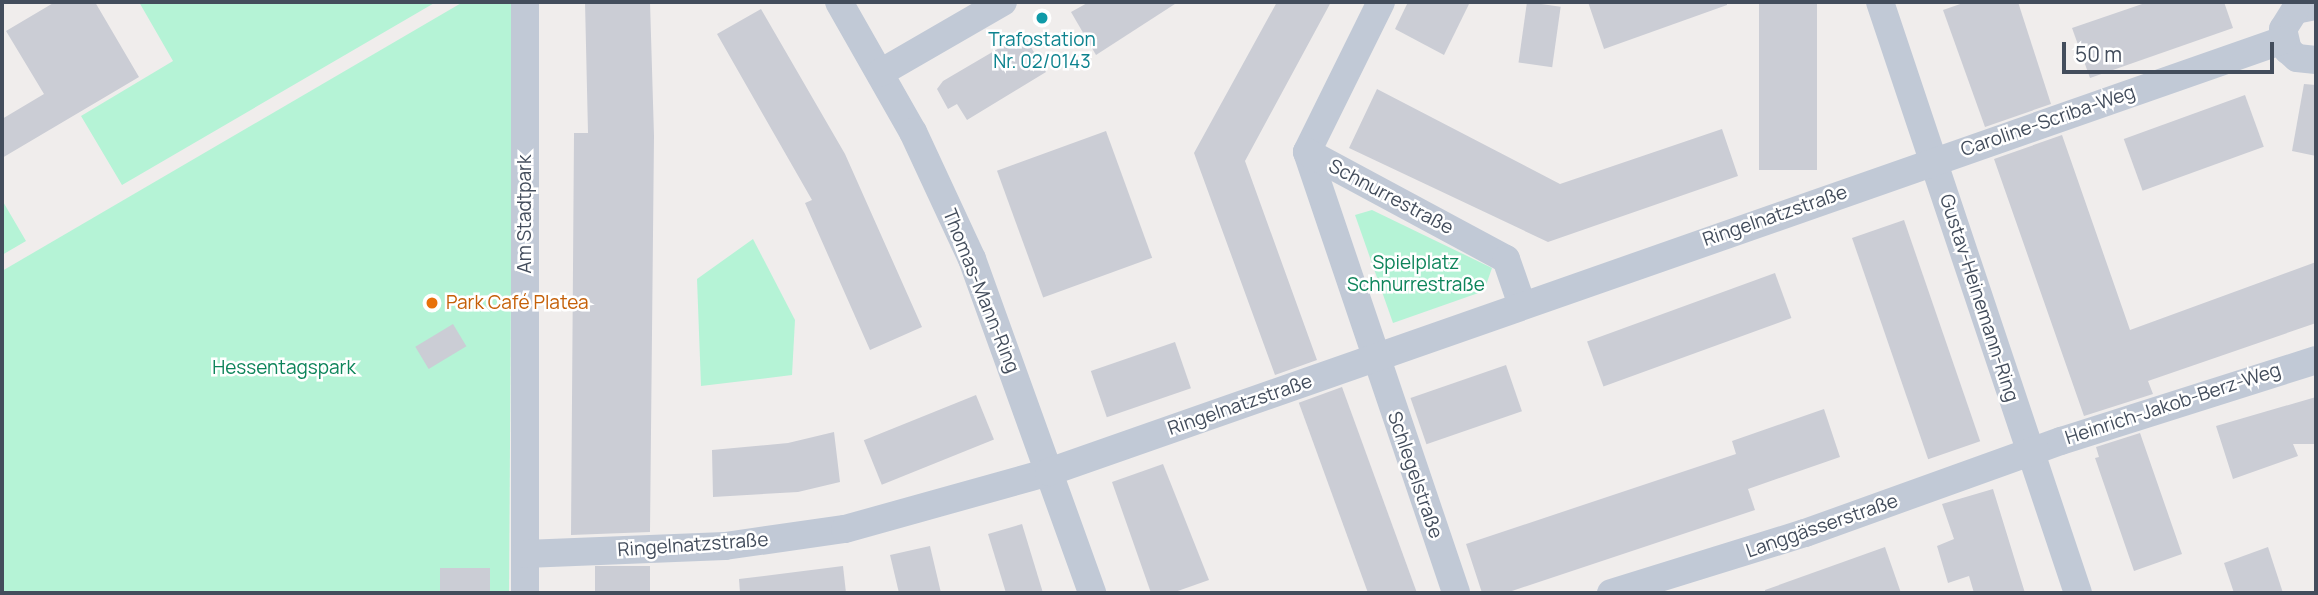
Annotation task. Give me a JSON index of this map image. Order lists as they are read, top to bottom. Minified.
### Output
{"streets":{"street":["Caroline-Scriba-Weg","Schnurrestraße","Am Stadtpark","Ringelnatzstraße","Thomas-Mann-Ring","Gustav-Heinemann-Ring","Heinrich-Jakob-Berz-Weg","Schlegelstraße","Langgässerstraße"]},"crossings":[["Caroline-Scriba-Weg","Ringelnatzstraße"],["Caroline-Scriba-Weg","Gustav-Heinemann-Ring"],["Schnurrestraße","Ringelnatzstraße"],["Schnurrestraße","Schlegelstraße"],["Am Stadtpark","Ringelnatzstraße"],["Ringelnatzstraße","Thomas-Mann-Ring"],["Ringelnatzstraße","Gustav-Heinemann-Ring"],["Ringelnatzstraße","Schlegelstraße"],["Gustav-Heinemann-Ring","Heinrich-Jakob-Berz-Weg"],["Gustav-Heinemann-Ring","Langgässerstraße"],["Heinrich-Jakob-Berz-Weg","Langgässerstraße"]],"parks":["Spielplatz Schnurrestraße","Hessentagspark"],"places":["Trafostation Nr. 02/0143","Park Café Platea"],"scale_bar":"50 m"}
